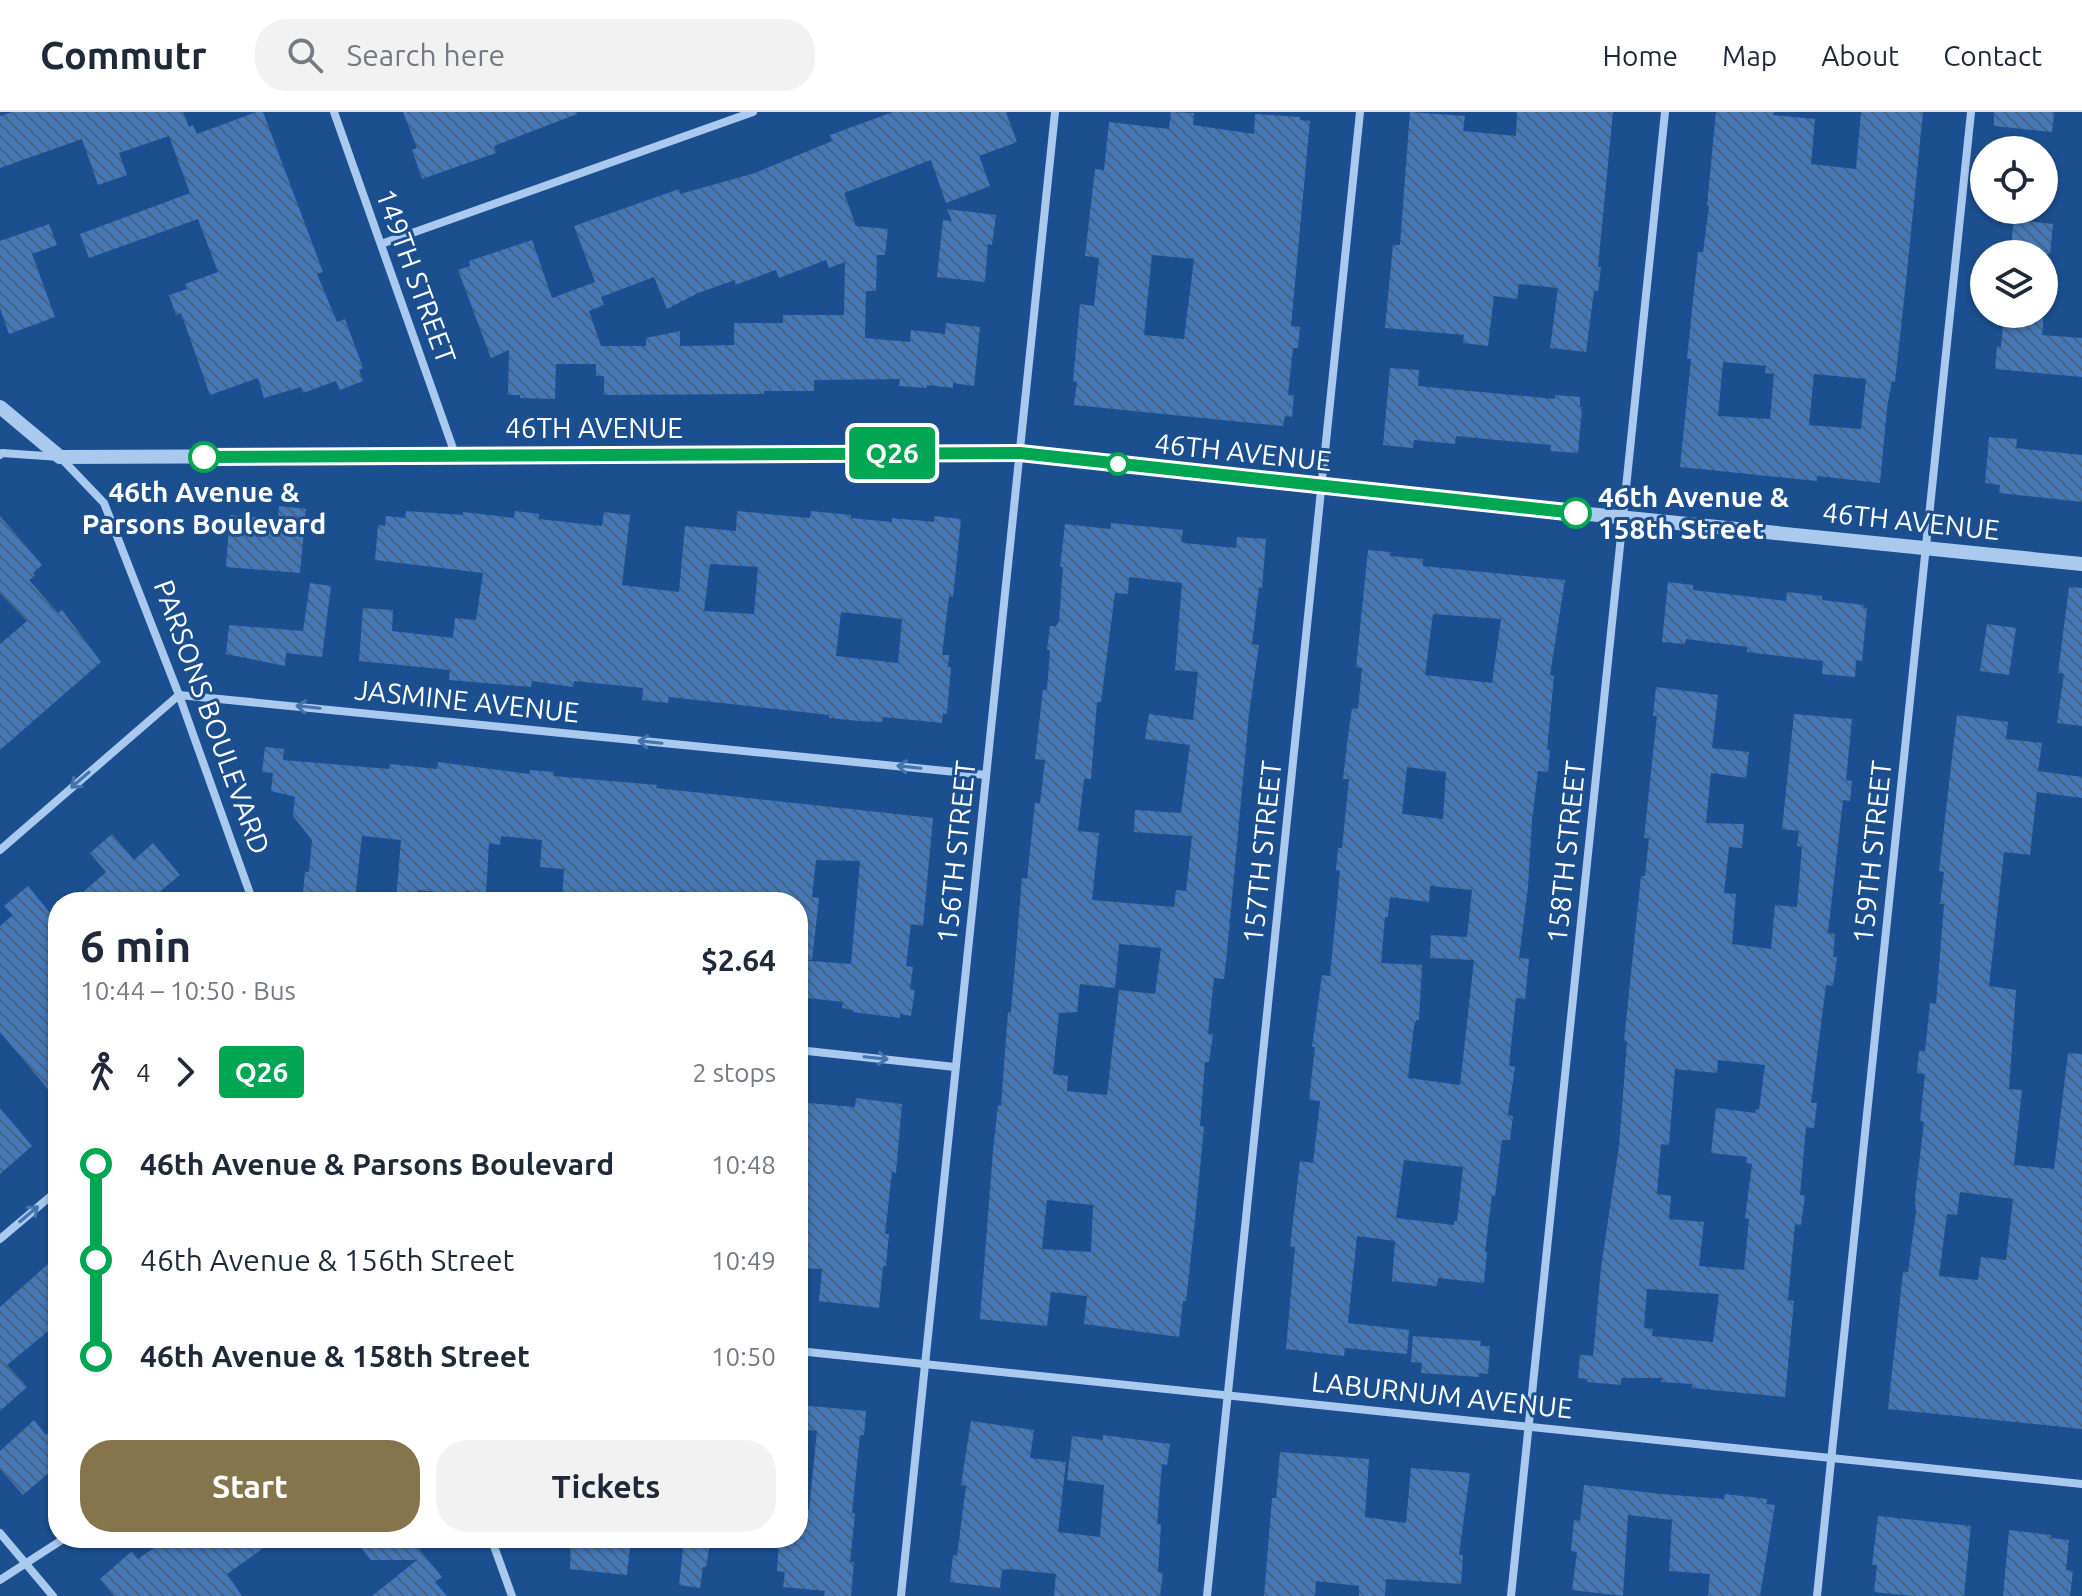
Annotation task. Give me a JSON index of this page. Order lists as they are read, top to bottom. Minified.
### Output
{"streets":{"street":["149TH STREET","46TH AVENUE","JASMINE AVENUE","PARSONS BOULEVARD","156TH STREET","157TH STREET","158TH STREET","159TH STREET","LABURNUM AVENUE"]},"crossings":[["149TH STREET","46TH AVENUE"],["46TH AVENUE","PARSONS BOULEVARD"],["46TH AVENUE","156TH STREET"],["46TH AVENUE","157TH STREET"],["46TH AVENUE","158TH STREET"],["46TH AVENUE","159TH STREET"],["JASMINE AVENUE","PARSONS BOULEVARD"],["JASMINE AVENUE","156TH STREET"],["156TH STREET","LABURNUM AVENUE"],["157TH STREET","LABURNUM AVENUE"],["158TH STREET","LABURNUM AVENUE"],["159TH STREET","LABURNUM AVENUE"]],"one_way":["JASMINE AVENUE"],"places":["46th Avenue & Parsons Boulevard","46th Avenue & 158th Street"],"lines":["bus line Q26"],"page":{"header":"Commutr","search":"Search here","nav":["Home","Map","About","Contact"],"on_map":"Q26","heading":["6 min","10:44 – 10:50 · Bus","$2.64"],"legs":["4","Q26","2 stops"],"list":[{"name":"46th Avenue & Parsons Boulevard","value":"10:48"},{"name":"46th Avenue & 156th Street","value":"10:49"},{"name":"46th Avenue & 158th Street","value":"10:50"}],"buttons":["Start","Tickets"]}}
